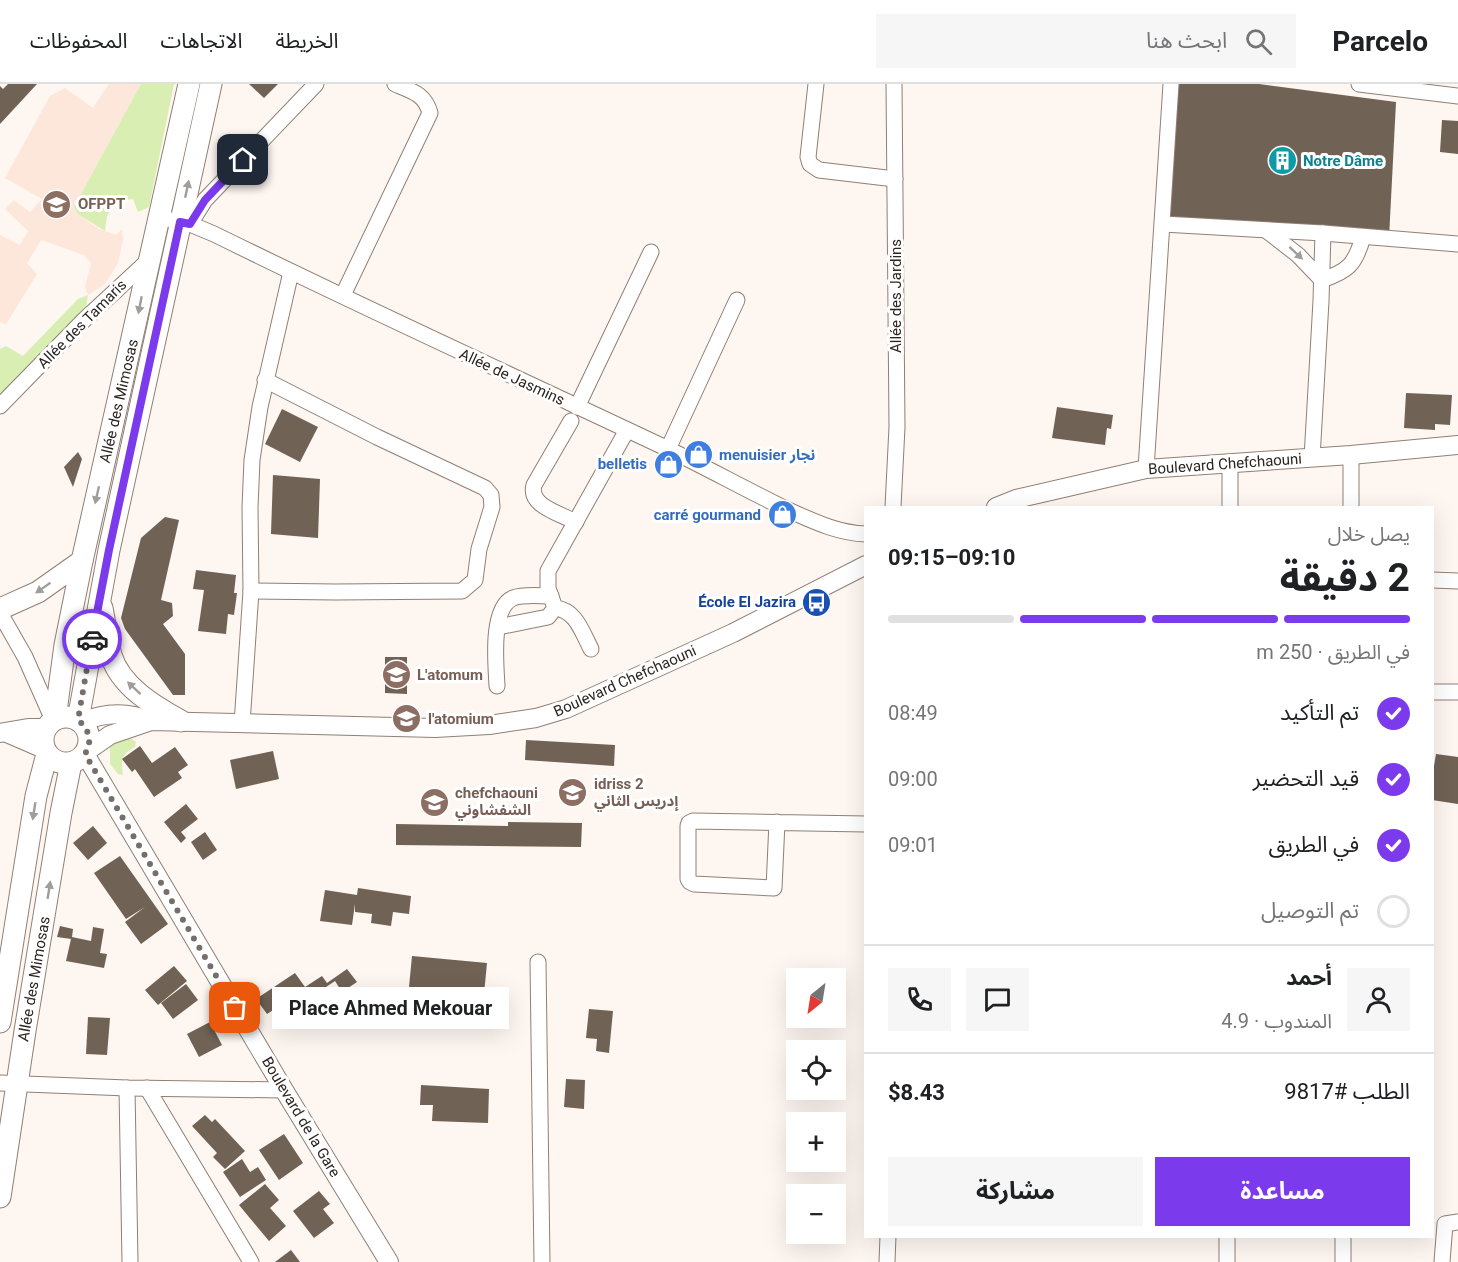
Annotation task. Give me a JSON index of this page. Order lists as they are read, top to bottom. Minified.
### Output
{"streets":{"main road":["Allée des Mimosas"],"street":["Allée des Jardins","Allée des Tamaris","Allée de Jasmins","Boulevard Chefchaouni","Boulevard de la Gare"]},"crossings":[["Allée des Tamaris","Allée des Mimosas"],["Allée de Jasmins","Allée des Mimosas"],["Allée des Mimosas","Boulevard Chefchaouni"],["Allée des Mimosas","Boulevard de la Gare"],["Boulevard Chefchaouni","Boulevard de la Gare"]],"places":{"building":["Notre Dâme"],"school or university":["OFPPT","L'atomum","l'atomium","idriss 2 إدريس الثاني","chefchaouni الشفشاوني"],"shop":["menuisier نجار","belletis","carré gourmand"],"bus stop":["École El Jazira"],"other":["Place Ahmed Mekouar"]},"north":"bottom left","page":{"header":"Parcelo","search":"ابحث هنا","nav":["الخريطة","الاتجاهات","المحفوظات"],"heading":["2 دقيقة","يصل خلال","09:10–09:15"],"panel":["أحمد","المندوب · 4.9","الطلب #9817","$8.43"],"bar":"في الطريق · 250 m","list":[["تم التأكيد","08:49"],["قيد التحضير","09:00"],["في الطريق","09:01"],"تم التوصيل"],"map_buttons":["+","−"],"bubble":"Place Ahmed Mekouar","buttons":["مساعدة","مشاركة"]}}
